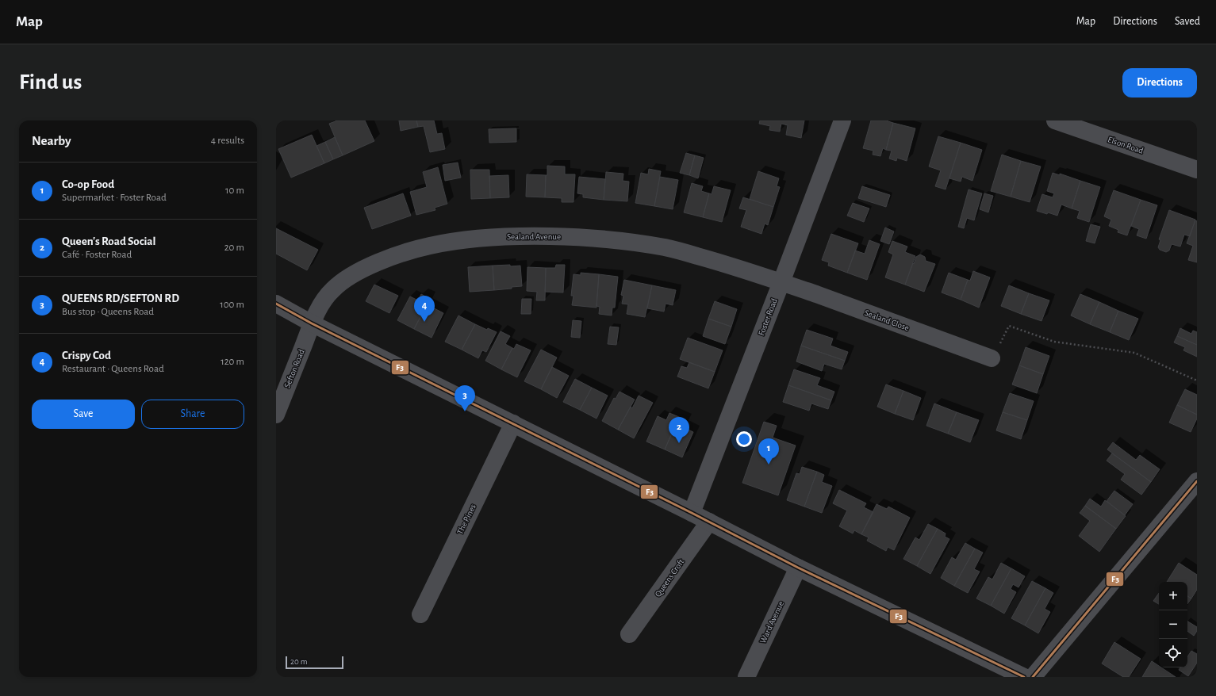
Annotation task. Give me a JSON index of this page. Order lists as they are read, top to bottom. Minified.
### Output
{"streets":{"street":["Elson Road","Sealand Avenue","Foster Road","Sealand Close","Sefton Road","The Pines","Queens Croft","Ward Avenue"]},"crossings":[["Sealand Avenue","Foster Road"],["Sealand Avenue","Sealand Close"],["Sealand Avenue","Sefton Road"],["Foster Road","Sealand Close"]],"lines":["transit line F3"],"scale_bar":"20 m","page":{"header":"Map","nav":["Map","Directions","Saved"],"buttons":["Directions",["Save","Share"]],"title":"Find us","heading":["Nearby","4 results"],"list":[{"mark":"1","name":"Co-op Food","note":"Supermarket · Foster Road","value":"10 m"},{"mark":"2","name":"Queen's Road Social","note":"Café · Foster Road","value":"20 m"},{"mark":"3","name":"QUEENS RD/SEFTON RD","note":"Bus stop · Queens Road","value":"100 m"},{"mark":"4","name":"Crispy Cod","note":"Restaurant · Queens Road","value":"120 m"}],"pins":["4","3","2","1"],"map_buttons":["+","−"],"scale":"20 m"}}
